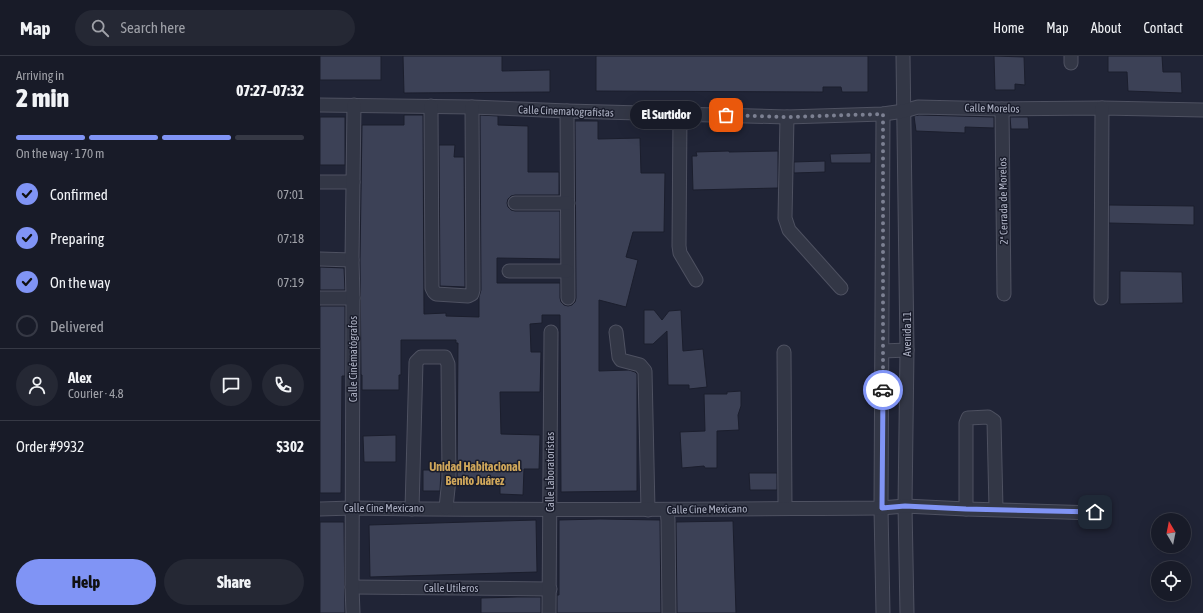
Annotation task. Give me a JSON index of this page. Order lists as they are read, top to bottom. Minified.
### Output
{"streets":{"street":["Calle Morelos","Calle Cinematografistas","2ª Cerrada de Morelos","Avenida 11","Calle Cinématógrafos","Calle Laboratoristas","Calle Cine Mexicano","Calle Utileros"]},"crossings":[["Calle Morelos","Calle Cinematografistas"],["Calle Morelos","2ª Cerrada de Morelos"],["Calle Morelos","Avenida 11"],["Calle Cinematografistas","Calle Cinématógrafos"],["Avenida 11","Calle Cine Mexicano"],["Calle Cinématógrafos","Calle Cine Mexicano"],["Calle Cinématógrafos","Calle Utileros"],["Calle Laboratoristas","Calle Cine Mexicano"],["Calle Laboratoristas","Calle Utileros"]],"districts":["Unidad Habitacional Benito Juárez"],"places":["El Surtidor"],"north":"top","page":{"header":"Map","search":"Search here","nav":["Home","Map","About","Contact"],"heading":["2 min","Arriving in","07:27–07:32"],"panel":["Alex","Courier · 4.8","Order #9932","$302"],"bubble":"El Surtidor","bar":"On the way · 170 m","list":[["Confirmed","07:01"],["Preparing","07:18"],["On the way","07:19"],"Delivered"],"buttons":["Help","Share"]}}
